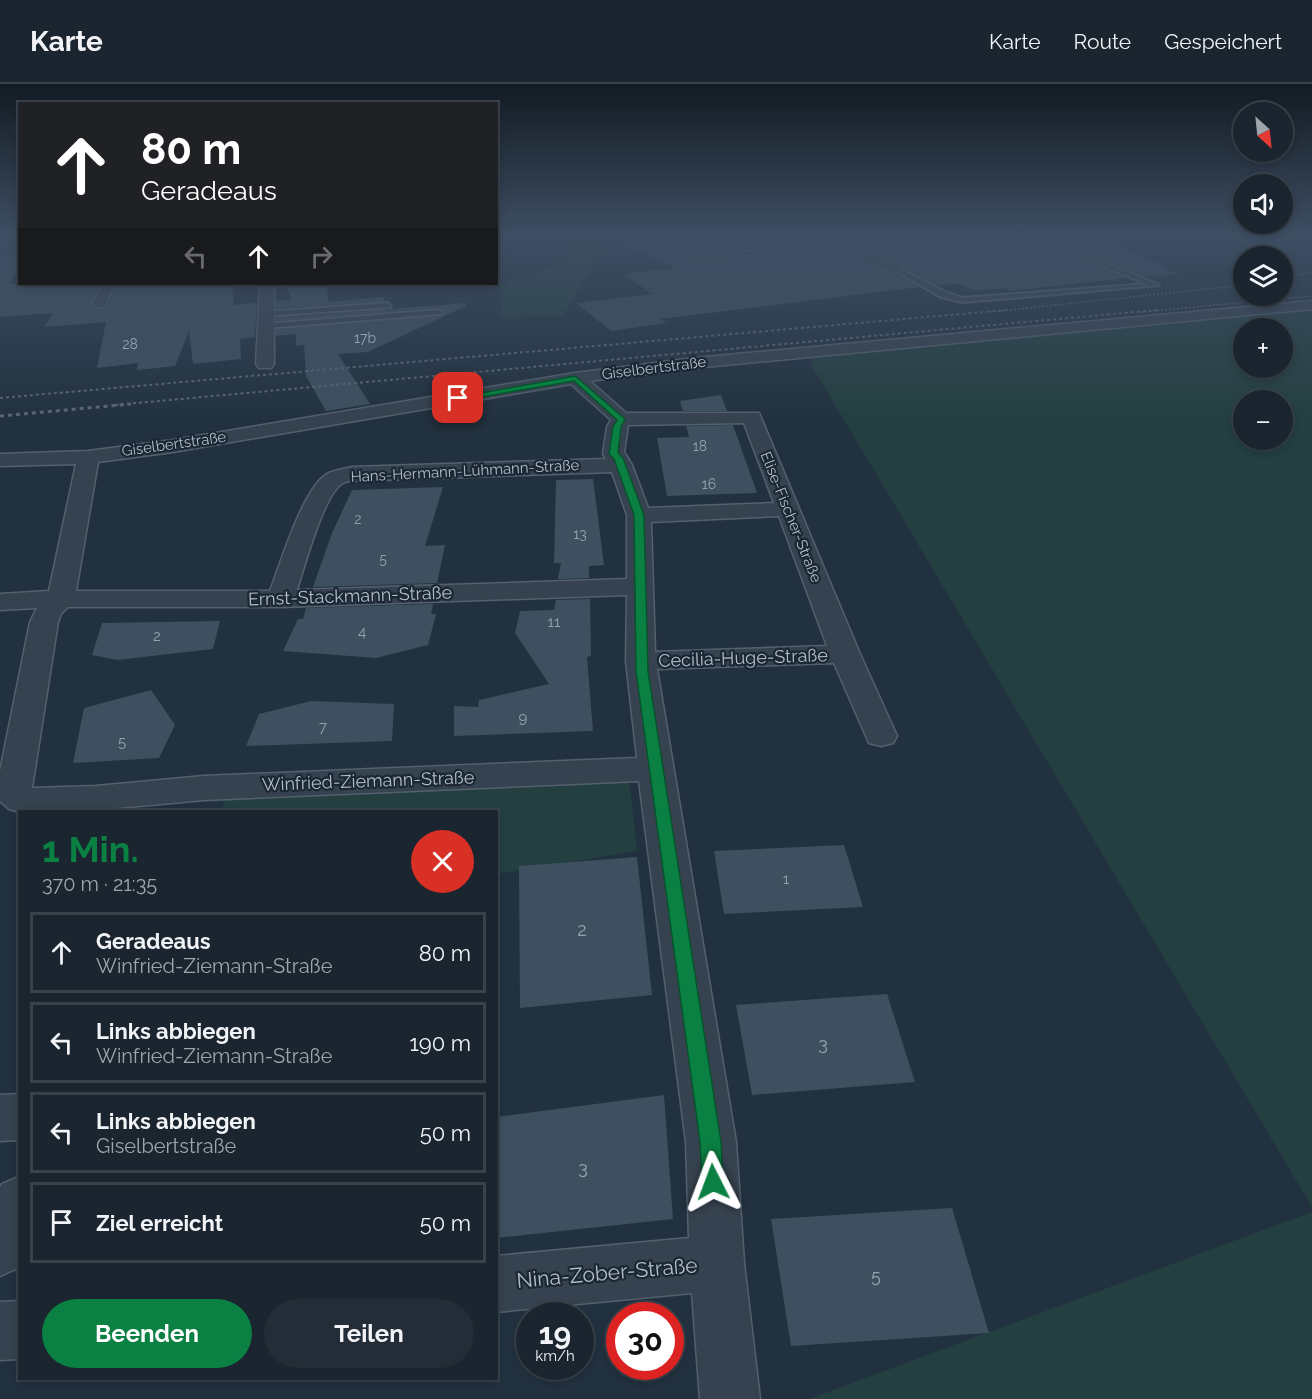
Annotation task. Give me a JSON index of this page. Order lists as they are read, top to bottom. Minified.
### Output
{"streets":{"street":["Giselbertstraße","Hans-Hermann-Lühmann-Straße","Elise-Fischer-Straße","Ernst-Stackmann-Straße","Cecilia-Huge-Straße","Winfried-Ziemann-Straße","Nina-Zober-Straße"]},"crossings":[["Giselbertstraße","Winfried-Ziemann-Straße"],["Hans-Hermann-Lühmann-Straße","Ernst-Stackmann-Straße"],["Elise-Fischer-Straße","Cecilia-Huge-Straße"],["Ernst-Stackmann-Straße","Winfried-Ziemann-Straße"]],"house_numbers":["17b","28","18","16","2","13","5","11","4","2","9","7","5","1","2","3","3","5"],"north":"bottom right","page":{"header":"Karte","nav":["Karte","Route","Gespeichert"],"map_buttons":["+","−"],"turn":["80 m","Geradeaus"],"heading":["1 Min.","370 m · 21:35"],"list":[{"name":"Geradeaus","note":"Winfried-Ziemann-Straße","value":"80 m"},{"name":"Links abbiegen","note":"Winfried-Ziemann-Straße","value":"190 m"},{"name":"Links abbiegen","note":"Giselbertstraße","value":"50 m"},{"name":"Ziel erreicht","value":"50 m"}],"buttons":["Beenden","Teilen"],"speed":"19 km/h","limit":"30"}}
